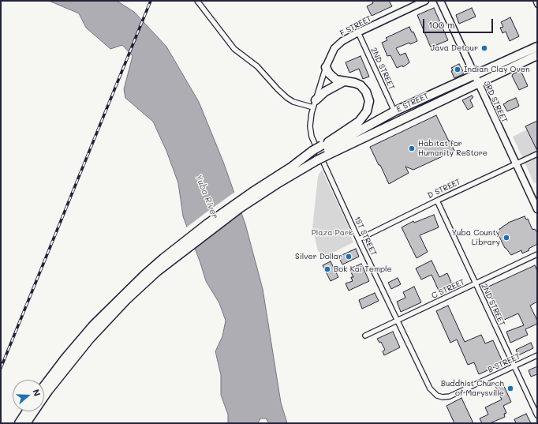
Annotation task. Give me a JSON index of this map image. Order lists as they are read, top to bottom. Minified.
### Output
{"streets":{"highway":["E STREET"],"main road":["F STREET","3RD STREET"],"street":["2ND STREET","D STREET","1ST STREET","C STREET","B STREET"]},"crossings":[["F STREET","2ND STREET"],["F STREET","1ST STREET"],["2ND STREET","E STREET"],["2ND STREET","D STREET"],["2ND STREET","C STREET"],["2ND STREET","B STREET"],["3RD STREET","E STREET"],["3RD STREET","D STREET"],["D STREET","1ST STREET"],["1ST STREET","C STREET"],["1ST STREET","B STREET"]],"water":["Yuba River"],"parks":["Plaza Park"],"places":["Java Detour","Indian Clay Oven","Habitat for Humanity ReStore","Yuba County Library","Silver Dollar","Bok Kai Temple","Buddhist Church of Marysville"],"scale_bar":"100 m","north":"right"}
